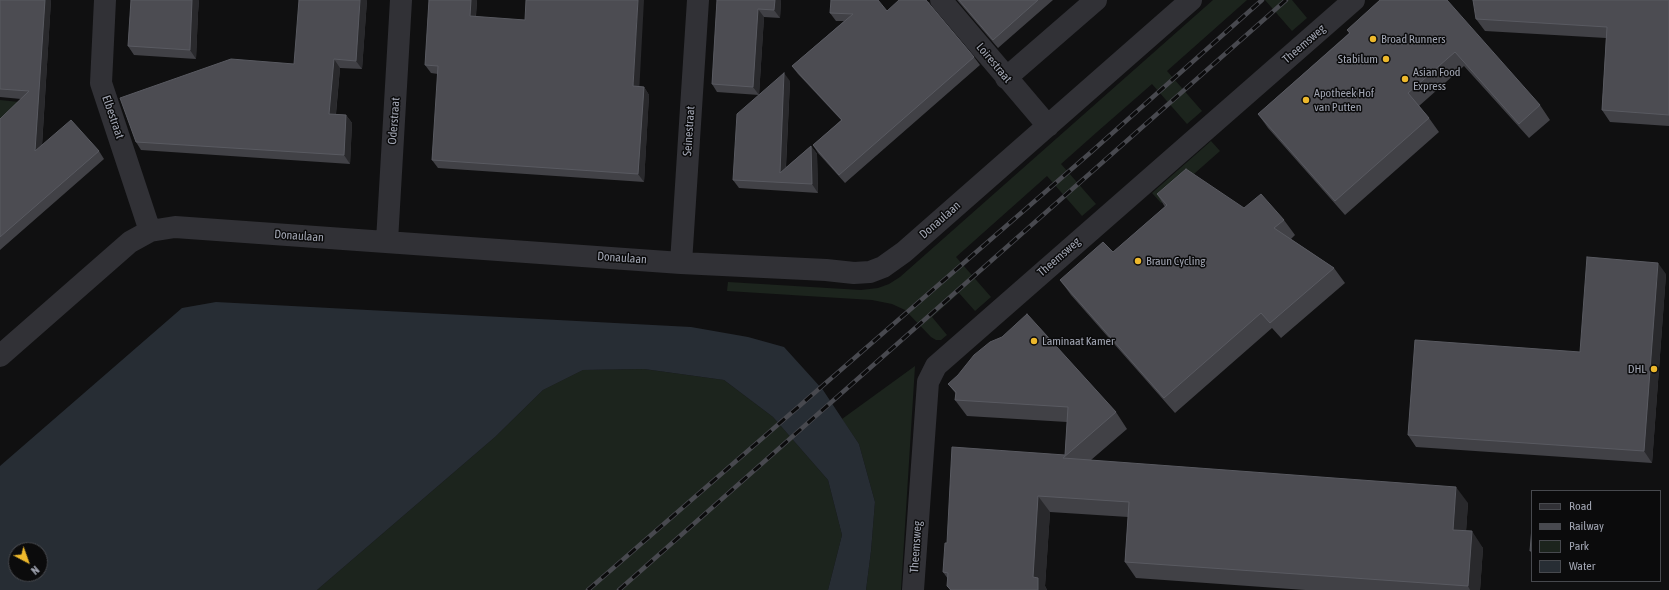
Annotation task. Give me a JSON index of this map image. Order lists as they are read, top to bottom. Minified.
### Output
{"streets":{"street":["Theemsweg","Loirestraat","Elbestraat","Oderstraat","Seinestraat","Donaulaan"]},"crossings":[["Loirestraat","Donaulaan"],["Elbestraat","Donaulaan"],["Oderstraat","Donaulaan"],["Seinestraat","Donaulaan"]],"places":["Broad Runners","Stabilum","Asian Food Express","Apotheek Hof van Putten","Braun Cycling","Laminaat Kamer","DHL"],"legend":["Road","Railway","Park","Water"],"north":"bottom right"}
